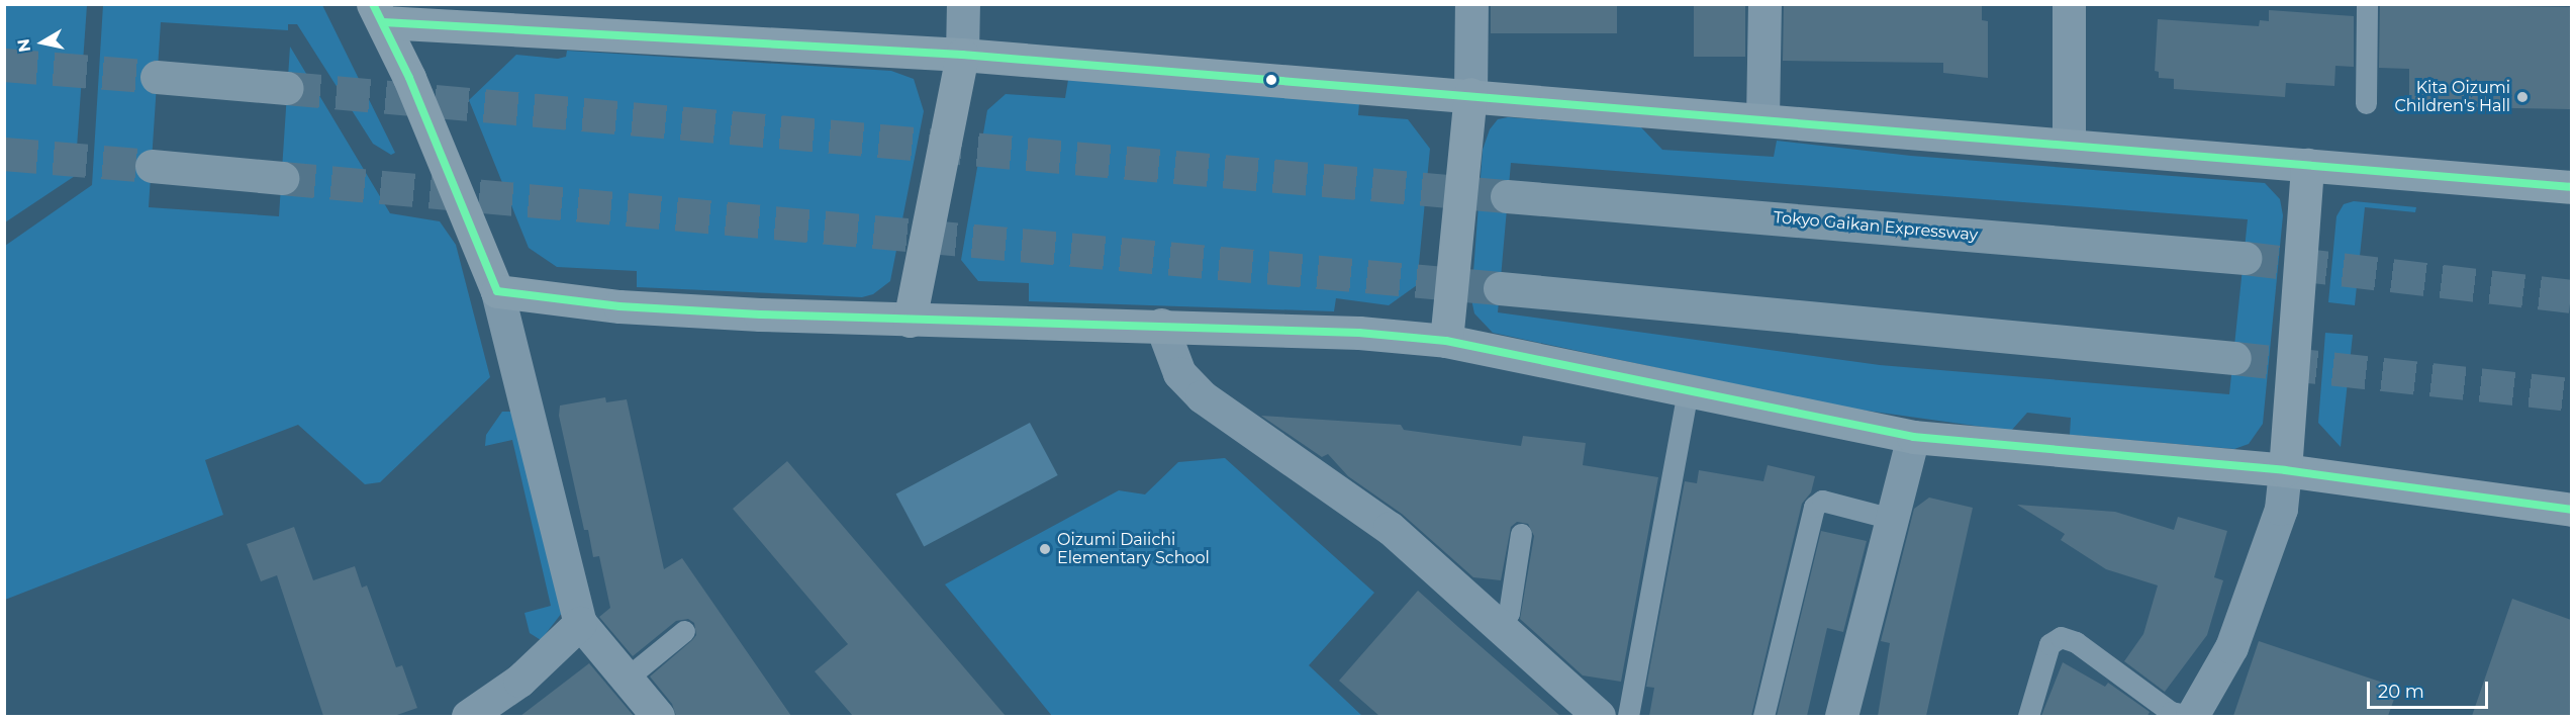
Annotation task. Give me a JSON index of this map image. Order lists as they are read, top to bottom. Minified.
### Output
{"streets":{"highway":["Tokyo Gaikan Expressway"]},"places":["Kita Oizumi Children's Hall","Oizumi Daiichi Elementary School"],"scale_bar":"20 m","north":"left"}
